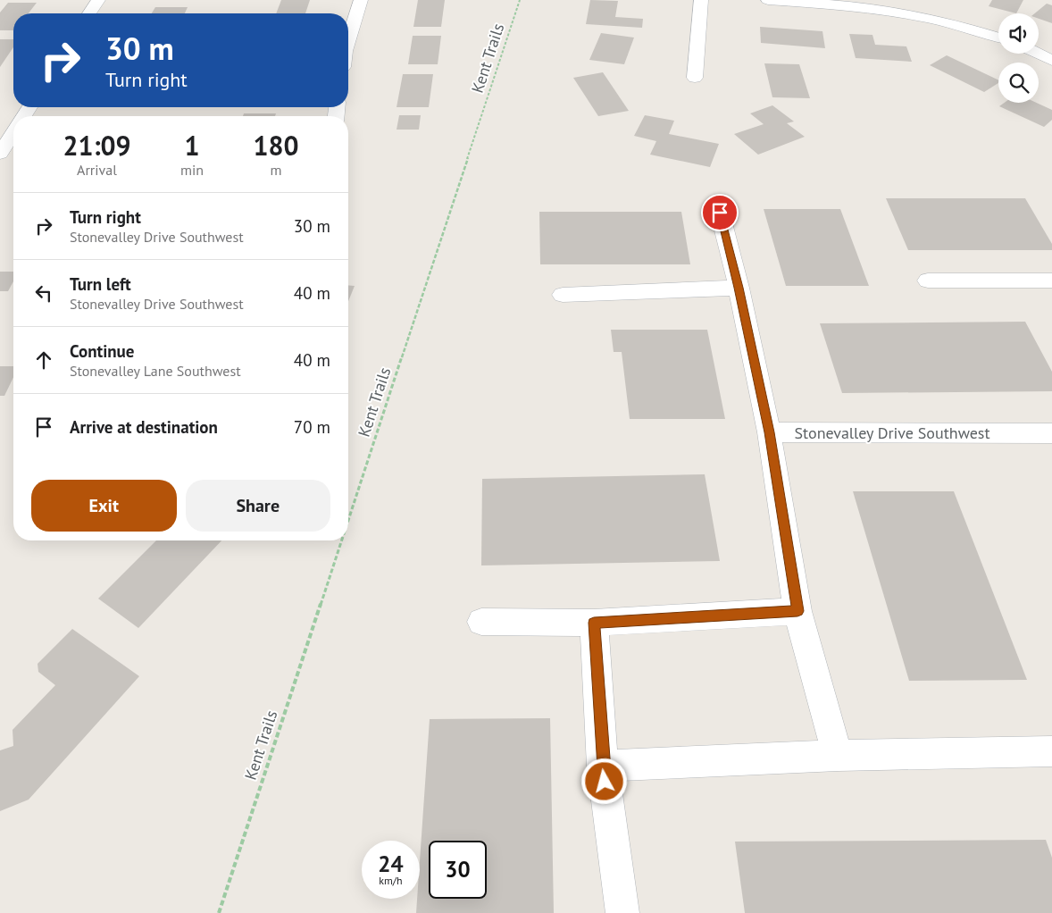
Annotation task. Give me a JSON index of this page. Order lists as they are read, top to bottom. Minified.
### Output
{"streets":{"street":["Stonevalley Drive Southwest"],"path":["Kent Trails"]},"page":{"turn":["30 m","Turn right"],"eta":["21:09","Arrival","1","min","180","m"],"list":[{"name":"Turn right","note":"Stonevalley Drive Southwest","value":"30 m"},{"name":"Turn left","note":"Stonevalley Drive Southwest","value":"40 m"},{"name":"Continue","note":"Stonevalley Lane Southwest","value":"40 m"},{"name":"Arrive at destination","value":"70 m"}],"buttons":["Exit","Share"],"speed":"24 km/h","limit":"30"}}
